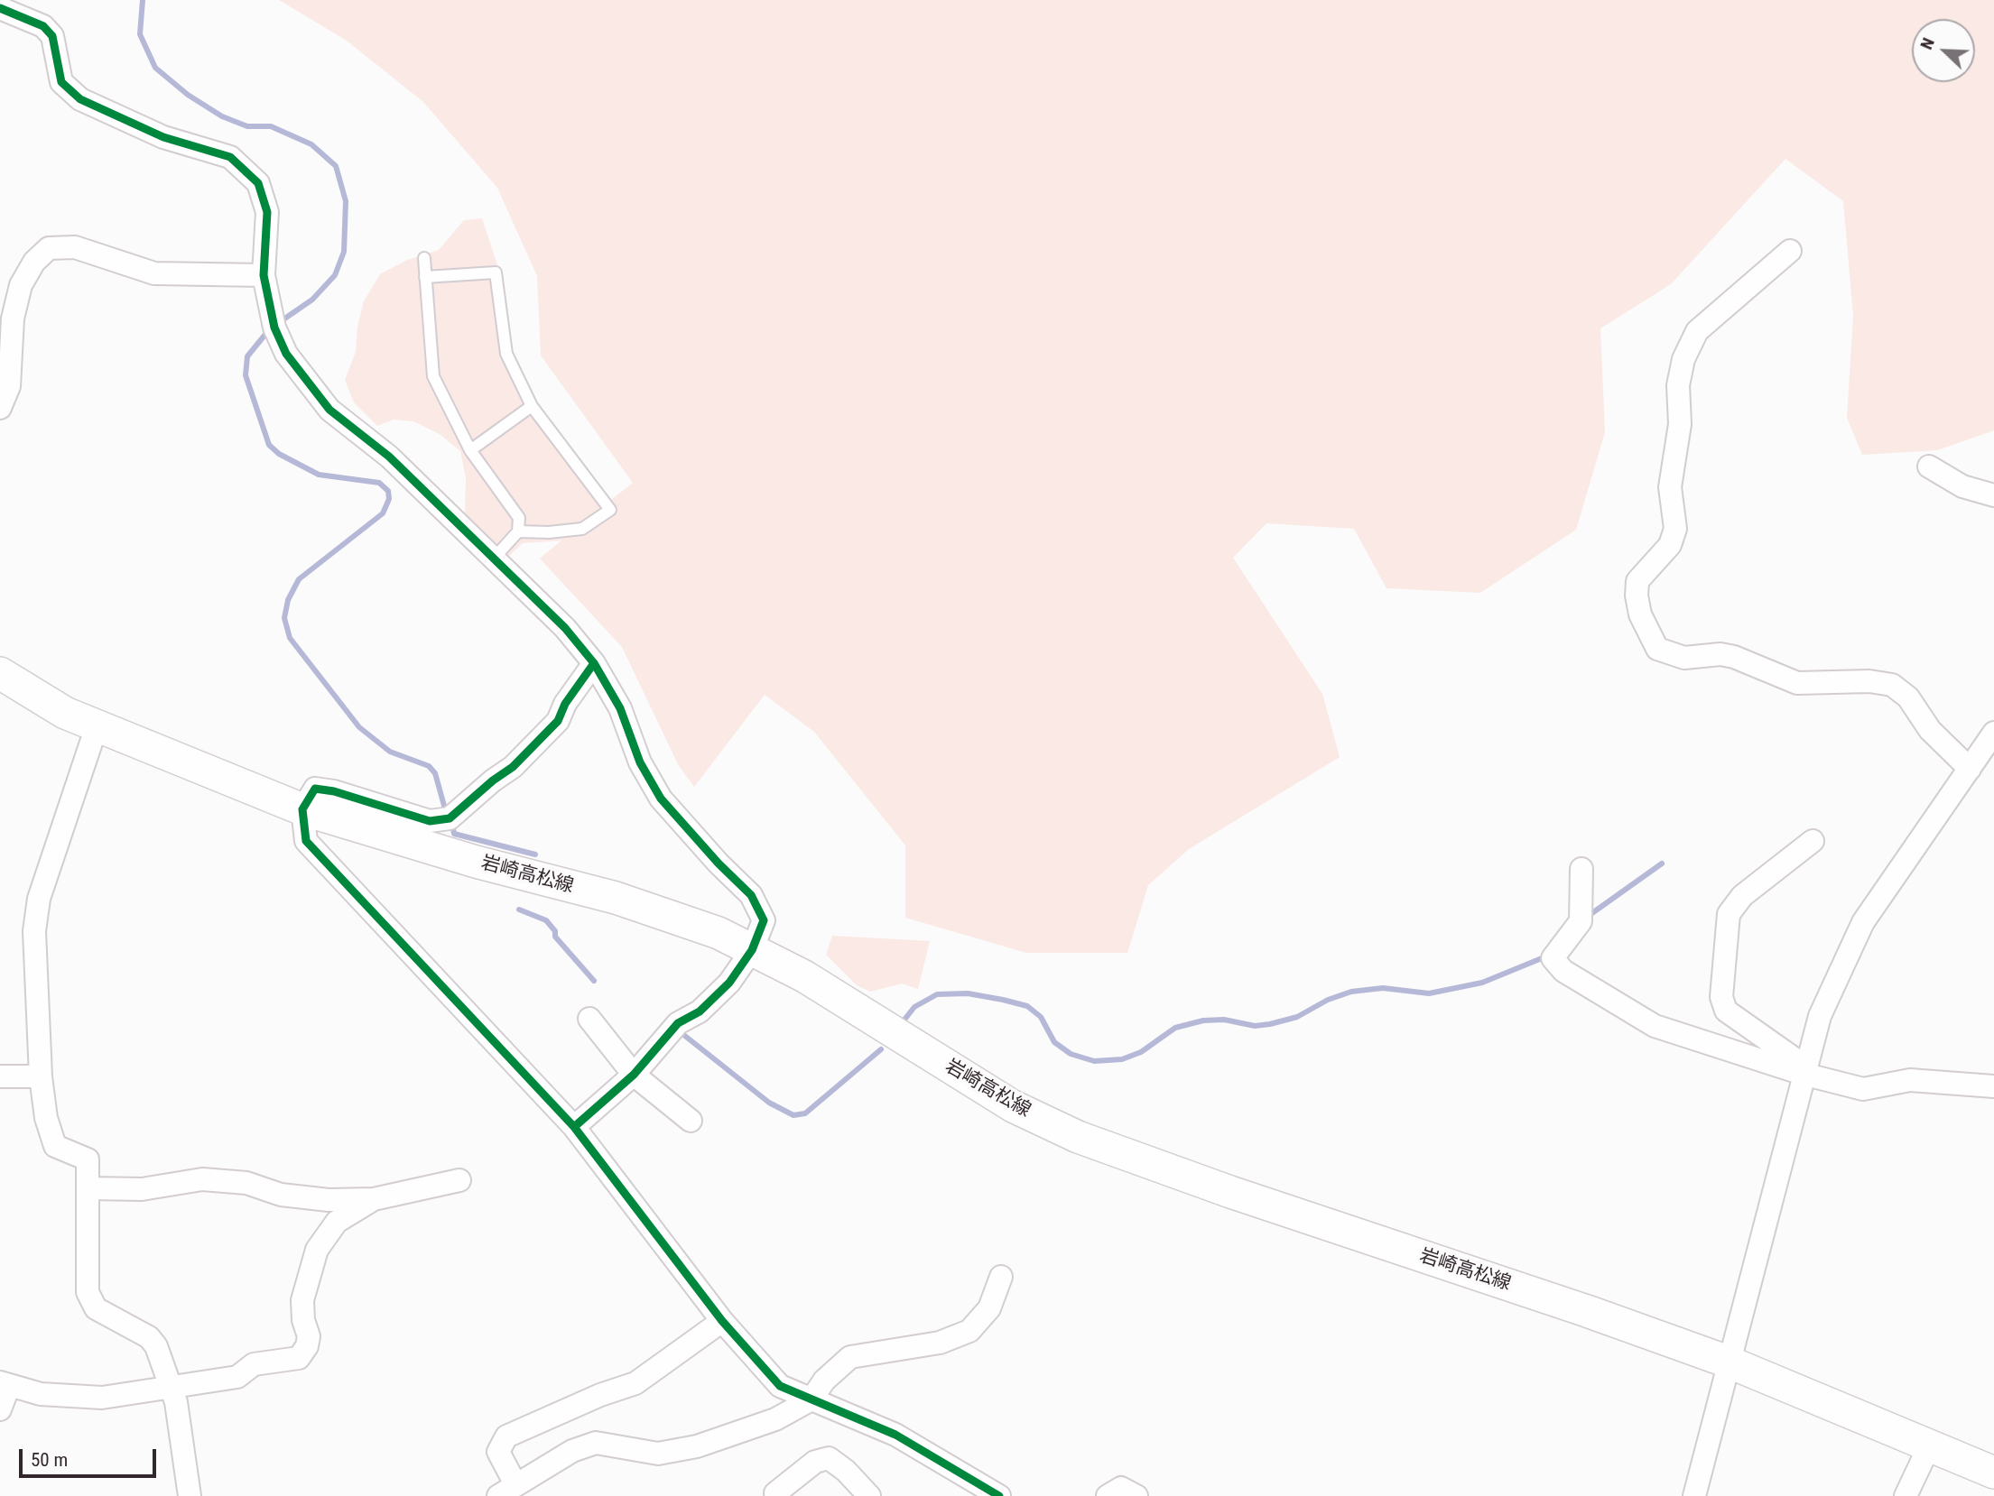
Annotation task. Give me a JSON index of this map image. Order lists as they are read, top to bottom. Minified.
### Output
{"streets":{"main road":["岩崎高松線"]},"scale_bar":"50 m","north":"top left"}
